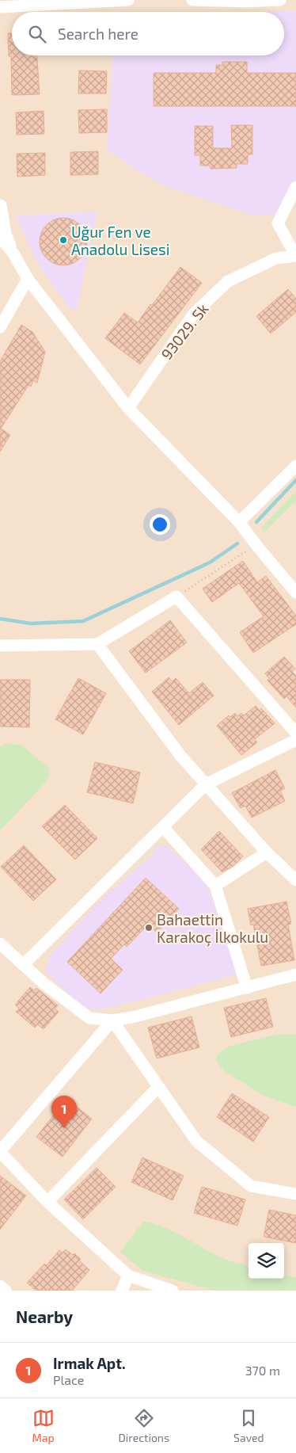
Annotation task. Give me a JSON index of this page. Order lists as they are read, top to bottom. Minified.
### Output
{"streets":{"street":["93029. Sk"]},"places":["Uğur Fen ve Anadolu Lisesi","Bahaettin Karakoç İlkokulu"],"page":{"search":"Search here","pins":"1","heading":"Nearby","list":[{"mark":"1","name":"Irmak Apt.","note":"Place","value":"370 m"}],"nav":["Map","Directions","Saved"]}}
